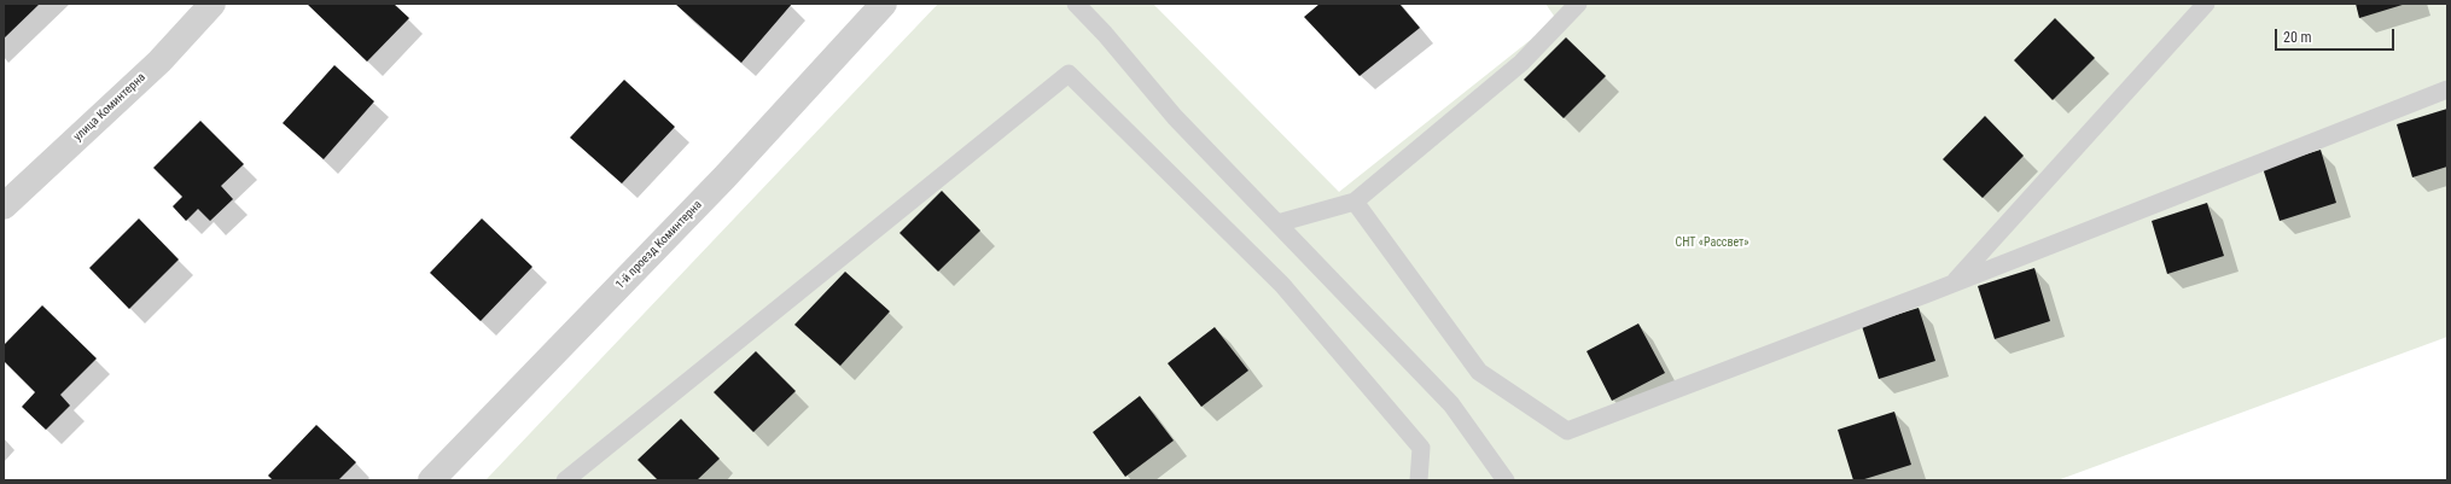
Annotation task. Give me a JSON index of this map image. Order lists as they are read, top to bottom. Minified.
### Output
{"streets":{"street":["улица Коминтерна","1-й проезд Коминтерна"]},"parks":["СНТ «Рассвет»"],"scale_bar":"20 m"}
